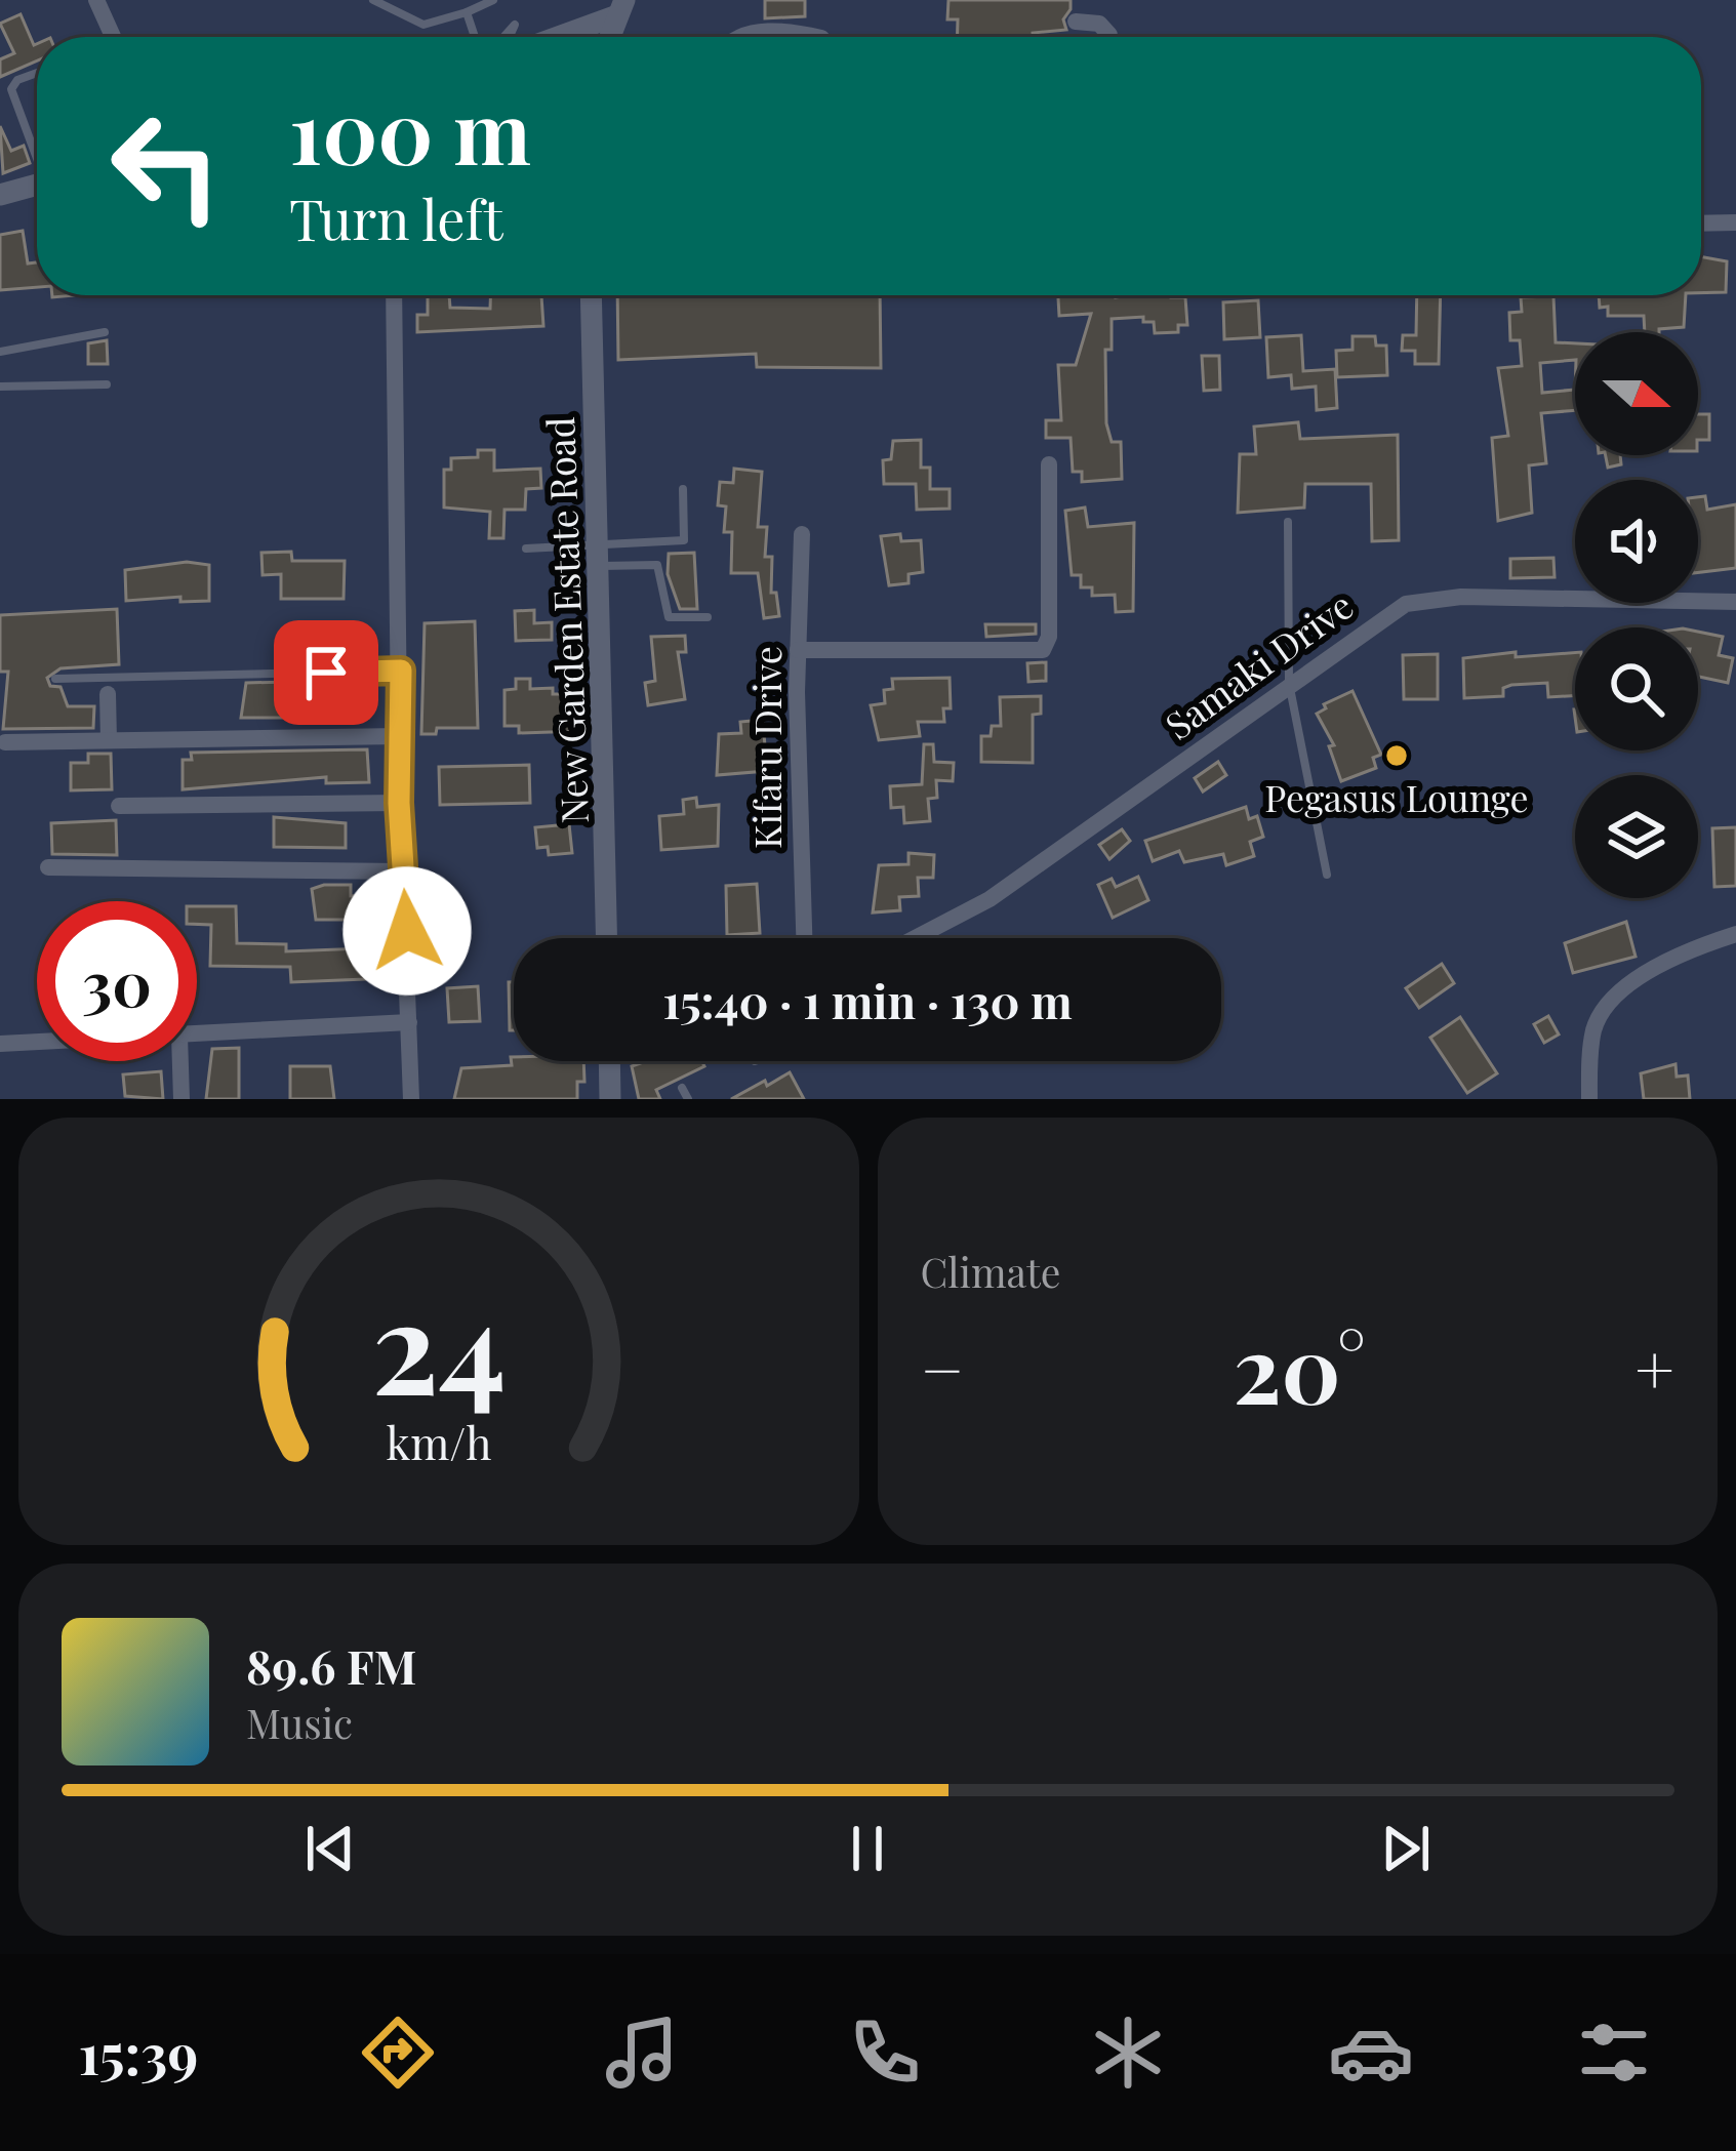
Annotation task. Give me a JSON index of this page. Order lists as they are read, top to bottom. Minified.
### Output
{"streets":{"street":["New Garden Estate Road","Samaki Drive","Kifaru Drive"]},"places":["Pegasus Lounge"],"north":"right","page":{"turn":["100 m","Turn left"],"limit":"30","trip":"15:40 · 1 min · 130 m","tile":"Climate","heat":["−","20°","+"],"song":["89.6 FM","Music"],"tabs":"15:39","gauge":["24","km/h"]}}
